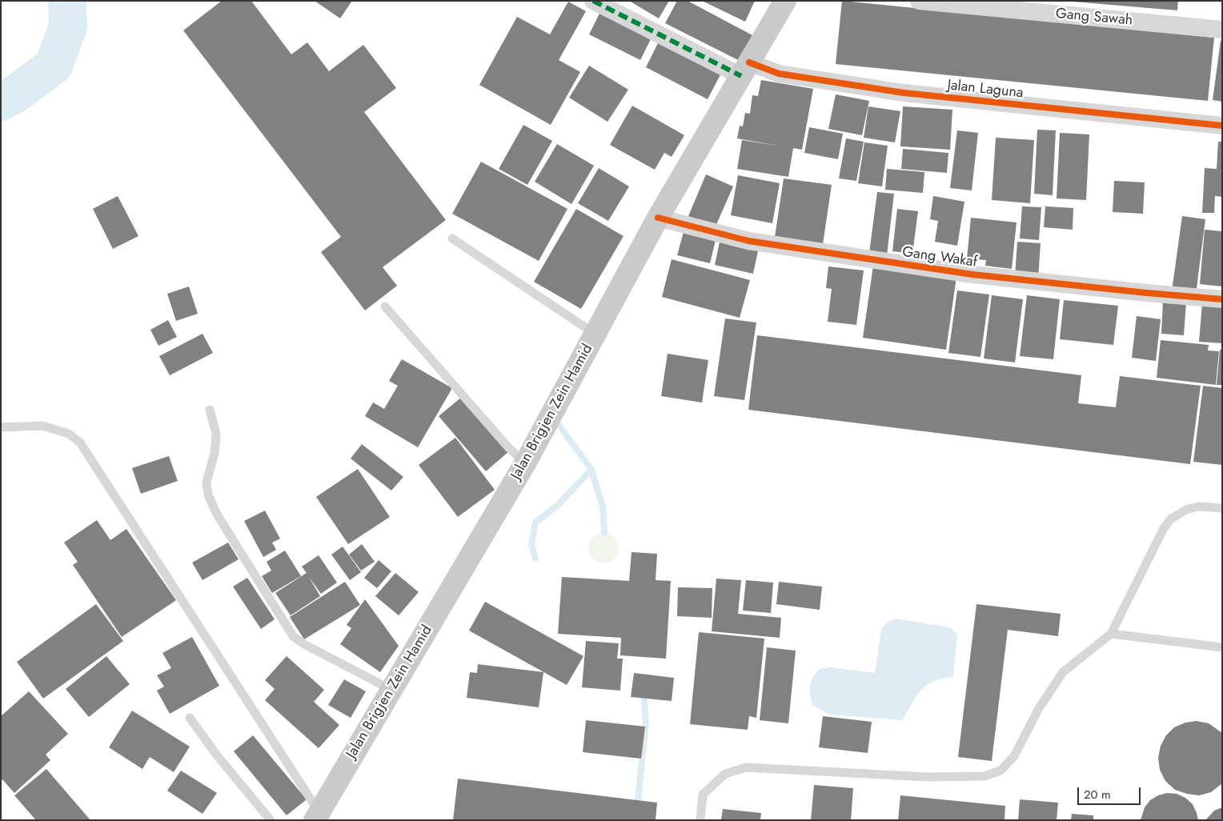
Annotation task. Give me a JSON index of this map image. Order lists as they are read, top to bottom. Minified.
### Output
{"streets":{"main road":["Jalan Brigjen Zein Hamid"],"street":["Gang Sawah","Jalan Laguna","Gang Wakaf"]},"crossings":[["Jalan Laguna","Jalan Brigjen Zein Hamid"],["Gang Wakaf","Jalan Brigjen Zein Hamid"]],"scale_bar":"20 m"}
